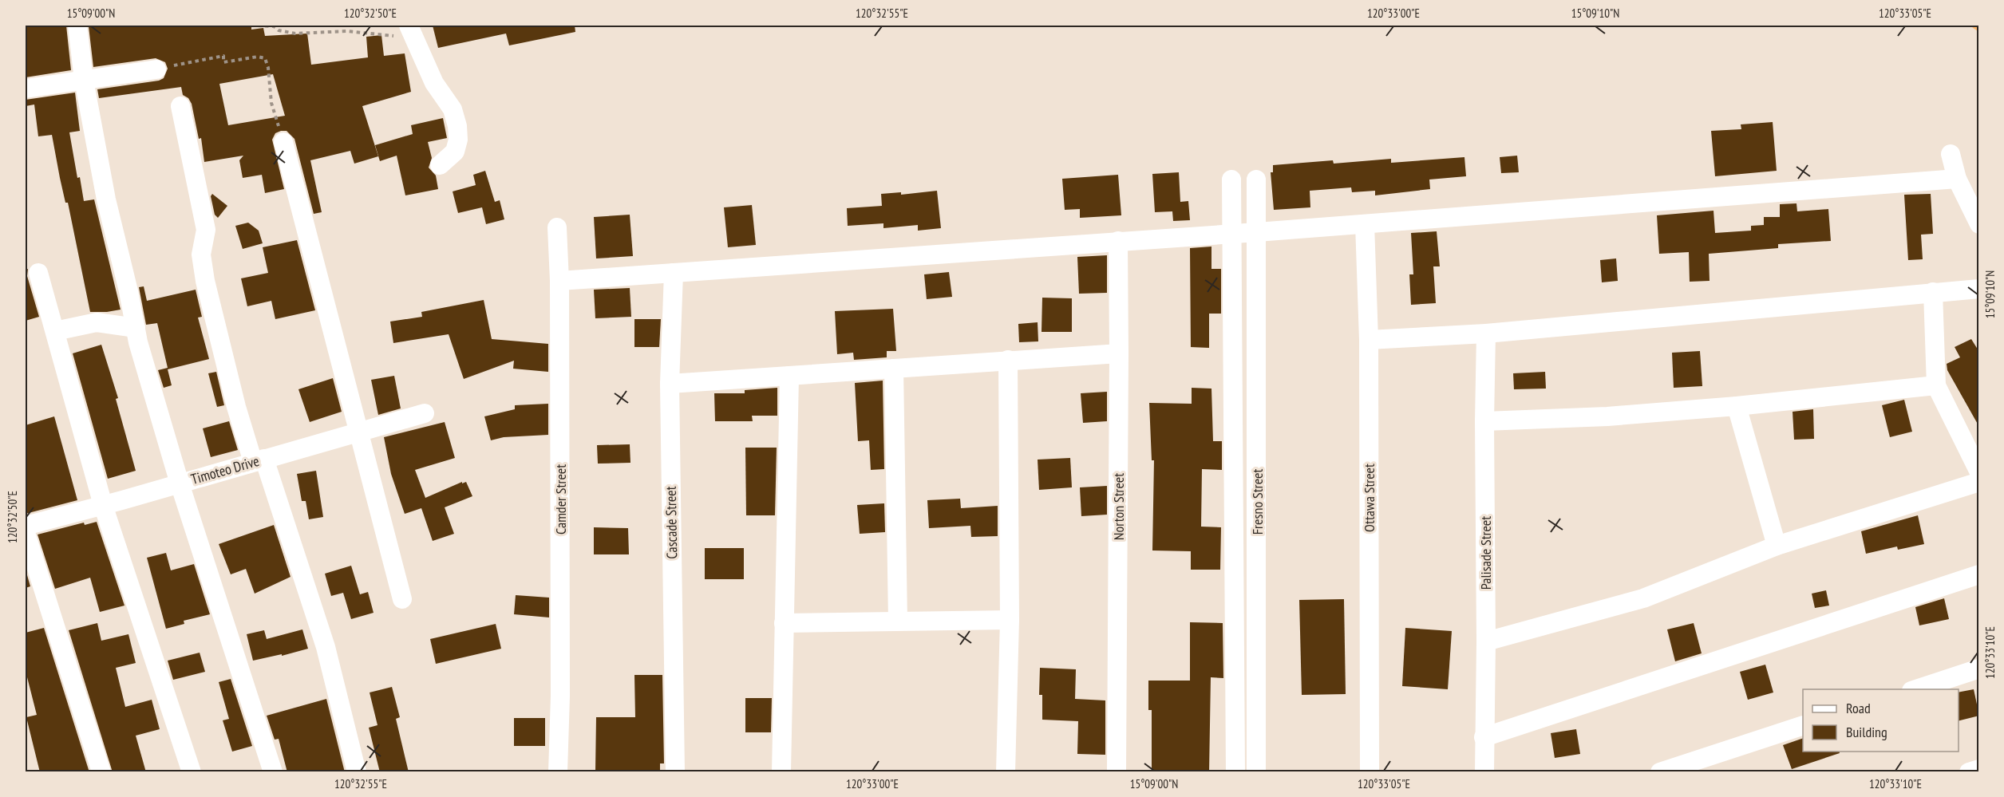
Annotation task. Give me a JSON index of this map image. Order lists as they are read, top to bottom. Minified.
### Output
{"streets":{"street":["Timoteo Drive","Ottawa Street","Camder Street","Fresno Street","Norton Street","Cascade Street","Palisade Street"]},"legend":["Road","Building"],"coordinates":["15°09'00\"N","120°32'50\"E","120°32'55\"E","120°33'00\"E","15°09'10\"N","120°33'05\"E","120°33'10\"E"]}
